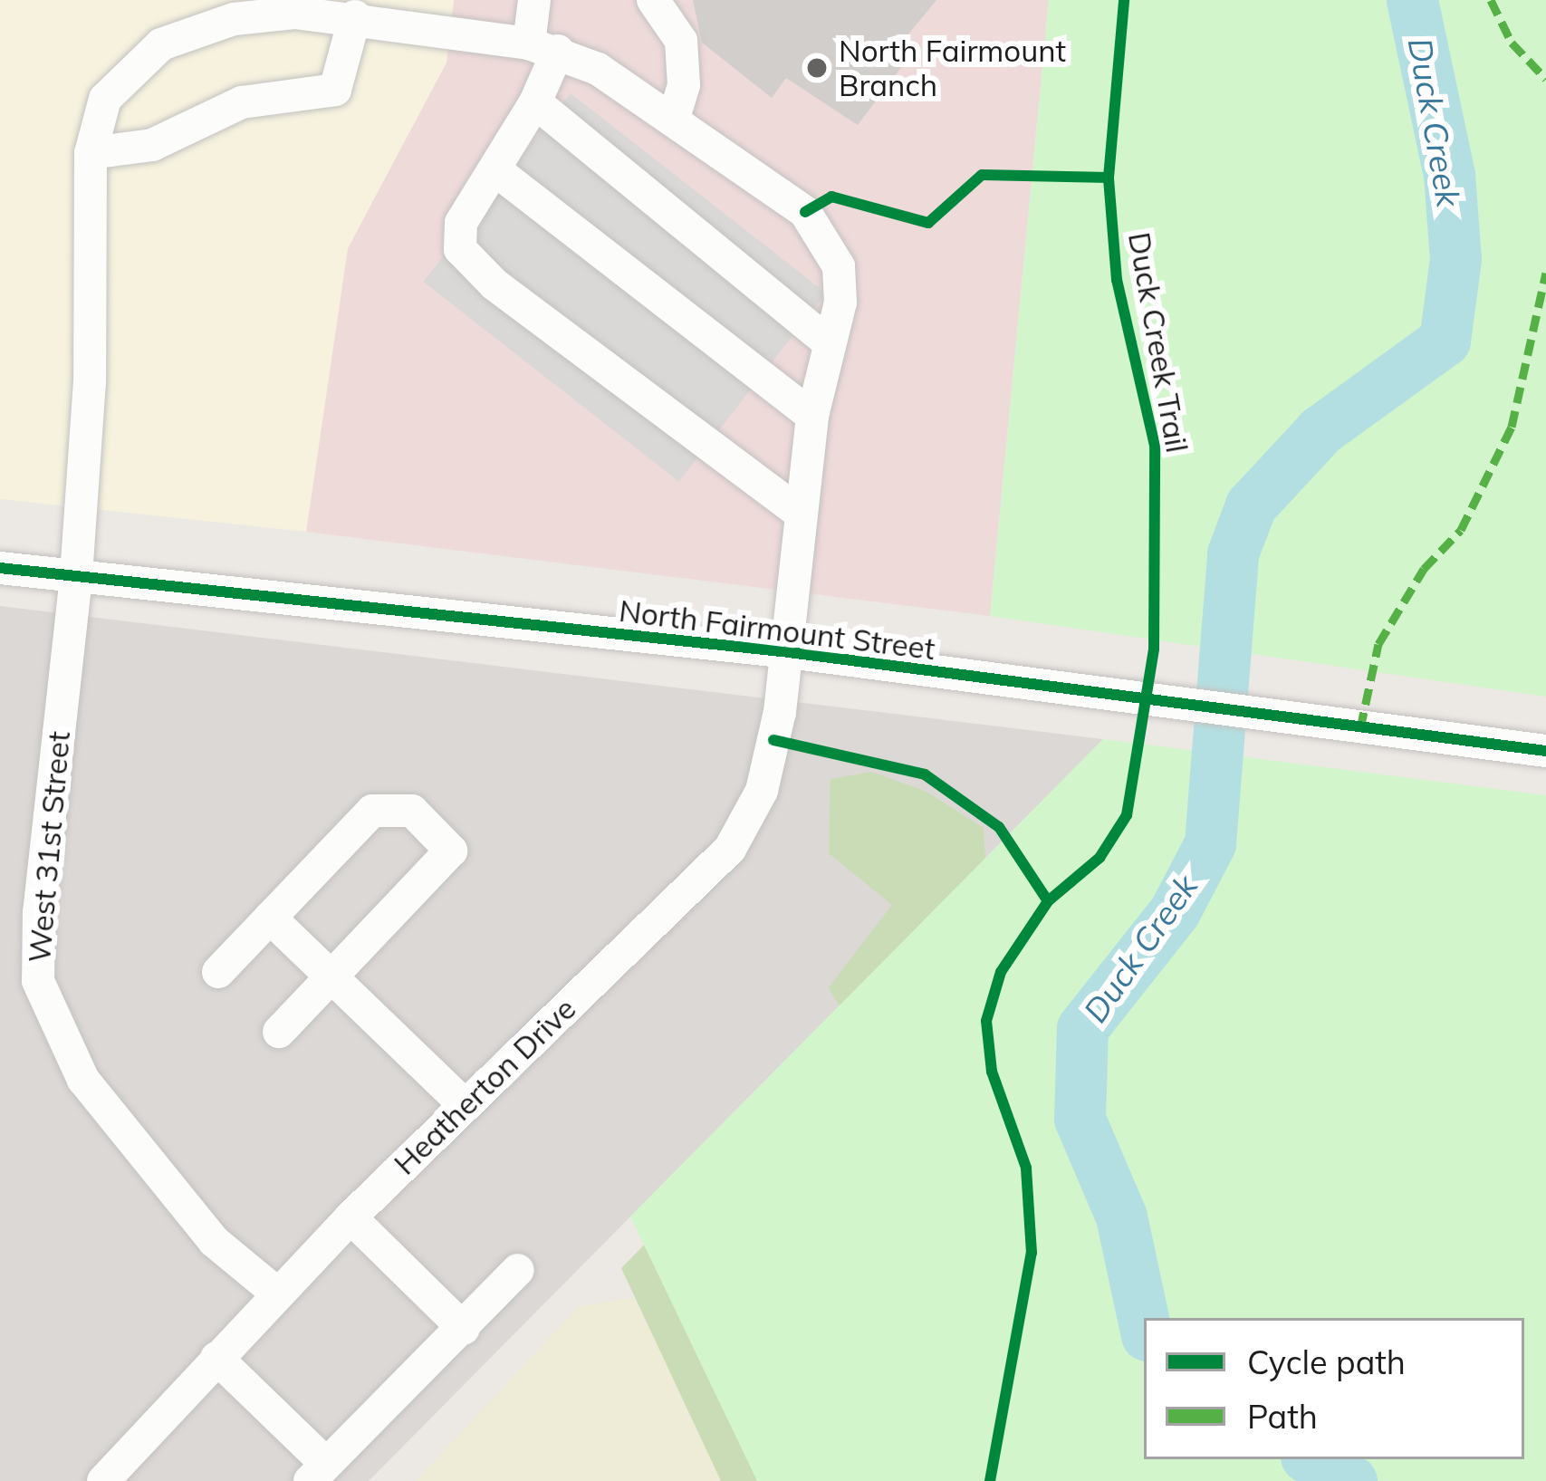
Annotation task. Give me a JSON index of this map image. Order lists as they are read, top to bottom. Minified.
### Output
{"streets":{"street":["North Fairmount Street","West 31st Street","Heatherton Drive"],"cycle path":["Duck Creek Trail"]},"crossings":[["North Fairmount Street","West 31st Street"],["North Fairmount Street","Heatherton Drive"],["West 31st Street","Heatherton Drive"]],"water":["Duck Creek"],"places":["North Fairmount Branch"],"legend":["Cycle path","Path"]}
